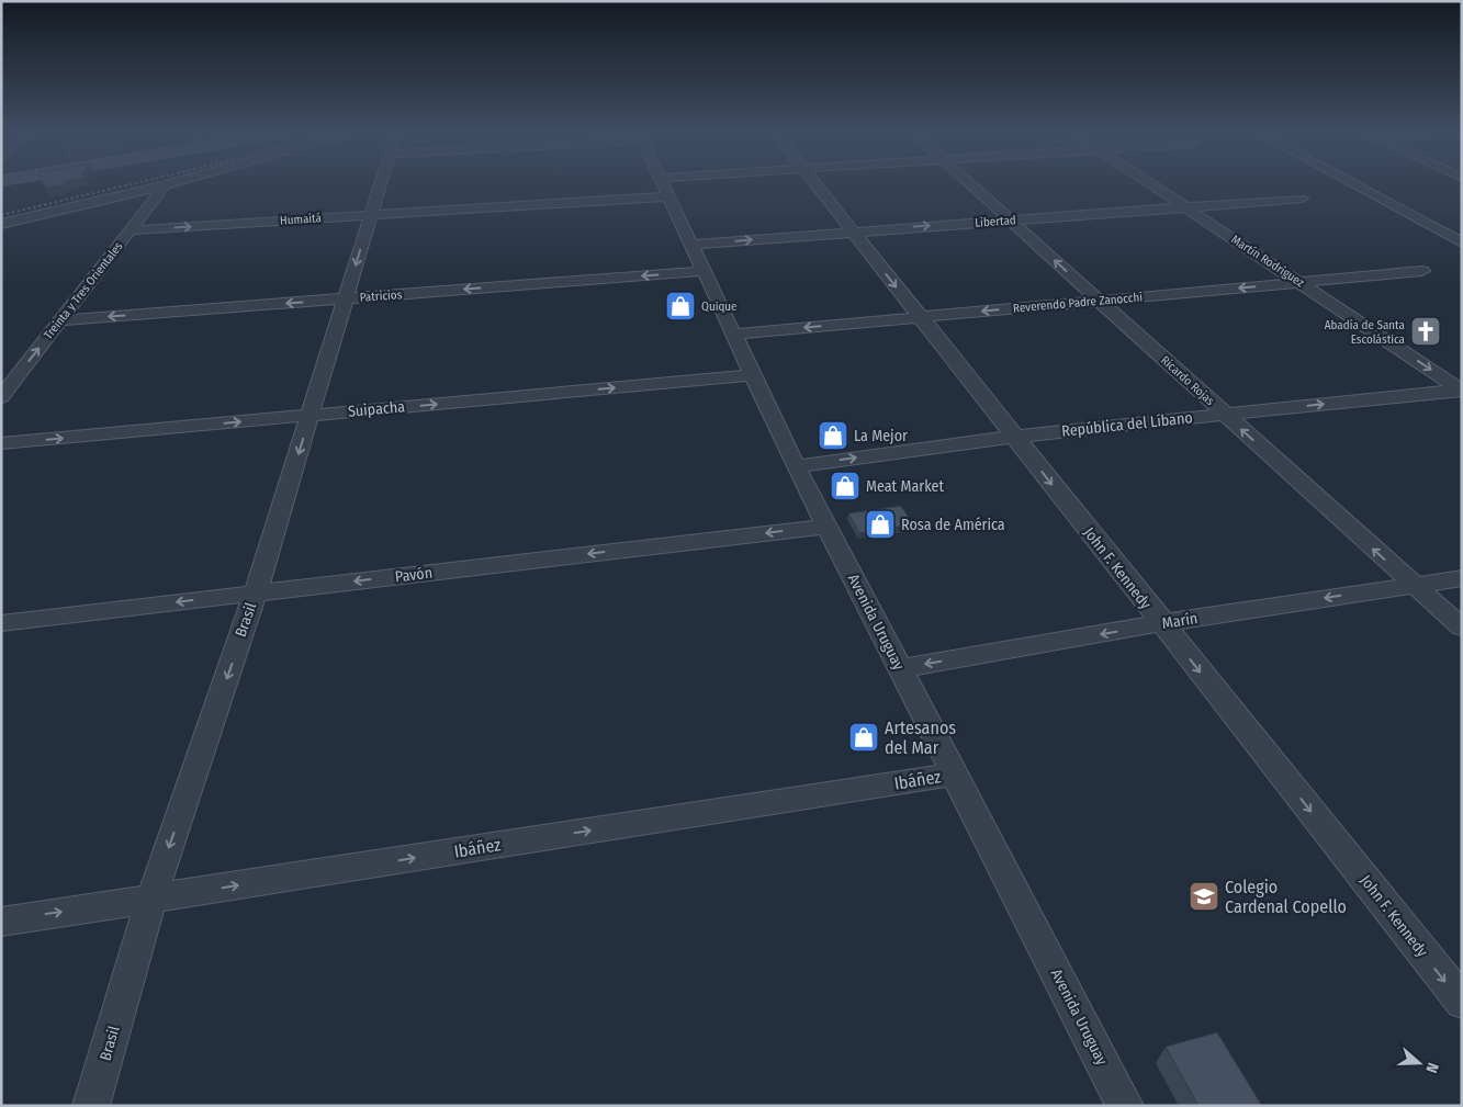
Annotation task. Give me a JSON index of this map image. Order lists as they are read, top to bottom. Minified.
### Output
{"streets":{"street":["Humaitá","Libertad","Martín Rodríguez","Treinta y Tres Orientales","Patricios","Reverendo Padre Zanocchi","Ricardo Rojas","Suipacha","República del Líbano","John F. Kennedy","Pavón","Brasil","Marín","Avenida Uruguay","Ibáñez"]},"crossings":[["Humaitá","Treinta y Tres Orientales"],["Humaitá","Brasil"],["Humaitá","Avenida Uruguay"],["Libertad","Martín Rodríguez"],["Libertad","Ricardo Rojas"],["Libertad","John F. Kennedy"],["Libertad","Avenida Uruguay"],["Martín Rodríguez","Reverendo Padre Zanocchi"],["Martín Rodríguez","República del Líbano"],["Treinta y Tres Orientales","Patricios"],["Patricios","Brasil"],["Patricios","Avenida Uruguay"],["Reverendo Padre Zanocchi","Ricardo Rojas"],["Reverendo Padre Zanocchi","John F. Kennedy"],["Reverendo Padre Zanocchi","Avenida Uruguay"],["Ricardo Rojas","República del Líbano"],["Ricardo Rojas","Marín"],["Suipacha","Brasil"],["Suipacha","Avenida Uruguay"],["República del Líbano","John F. Kennedy"],["República del Líbano","Avenida Uruguay"],["John F. Kennedy","Marín"],["Pavón","Brasil"],["Pavón","Avenida Uruguay"],["Brasil","Ibáñez"],["Marín","Avenida Uruguay"],["Avenida Uruguay","Ibáñez"]],"one_way":["Humaitá","Libertad","Treinta y Tres Orientales","Patricios","Reverendo Padre Zanocchi","Ricardo Rojas","Suipacha","República del Líbano","John F. Kennedy","Pavón","Brasil","Marín","Ibáñez"],"places":{"shop":["Quique","La Mejor","Meat Market","Rosa de América","Artesanos del Mar"],"church":["Abadía de Santa Escolástica"],"school or university":["Colegio Cardenal Copello"]},"north":"right"}
